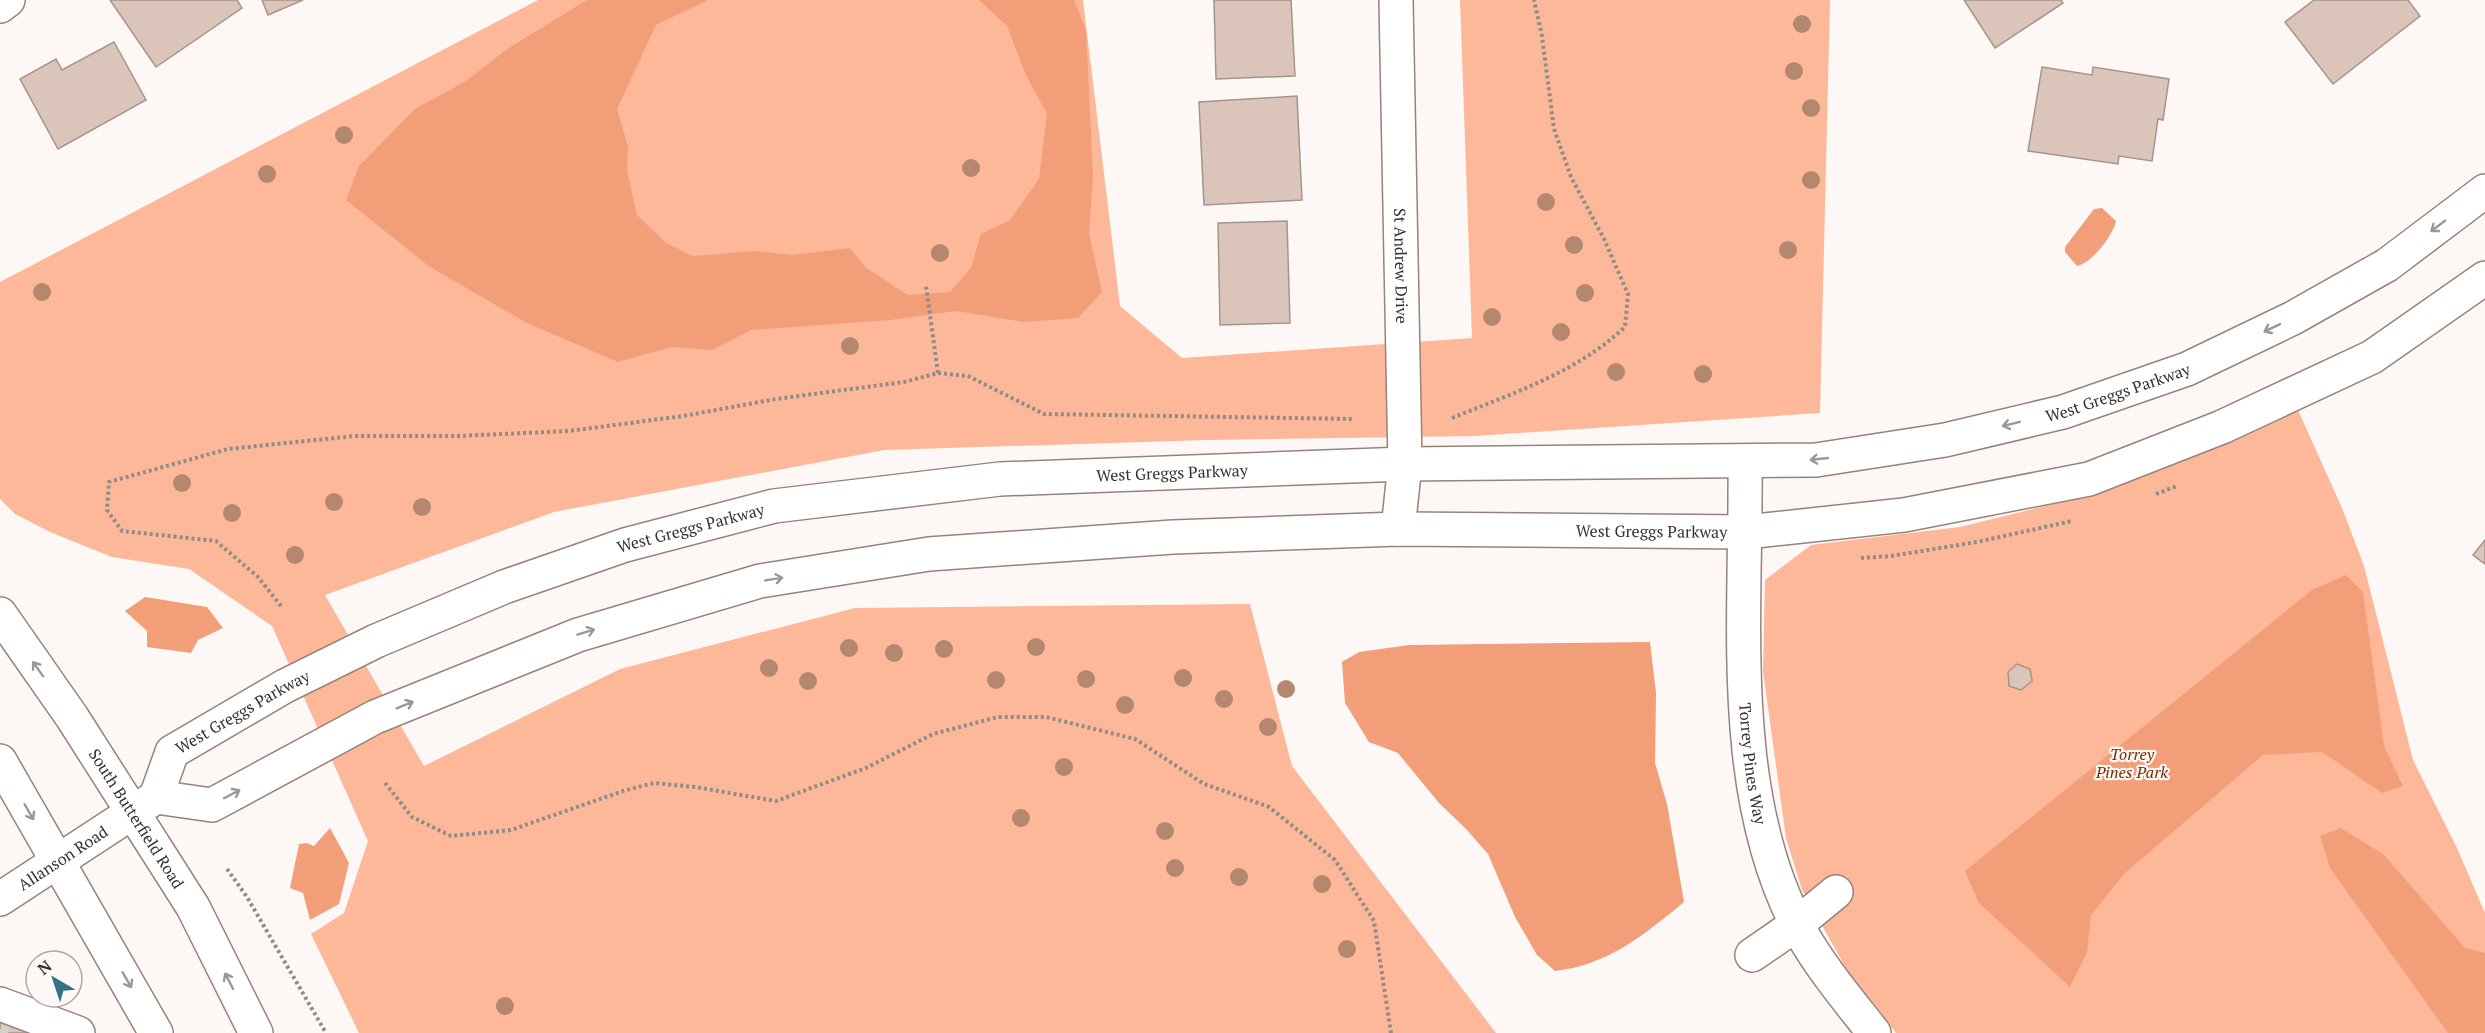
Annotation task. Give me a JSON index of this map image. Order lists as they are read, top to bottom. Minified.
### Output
{"streets":{"street":["St Andrew Drive","West Greggs Parkway","Torrey Pines Way","South Butterfield Road","Allanson Road"]},"crossings":[["St Andrew Drive","West Greggs Parkway"],["West Greggs Parkway","Torrey Pines Way"],["West Greggs Parkway","South Butterfield Road"],["West Greggs Parkway","Allanson Road"],["South Butterfield Road","Allanson Road"]],"parks":["Torrey Pines Park"],"north":"top left"}
